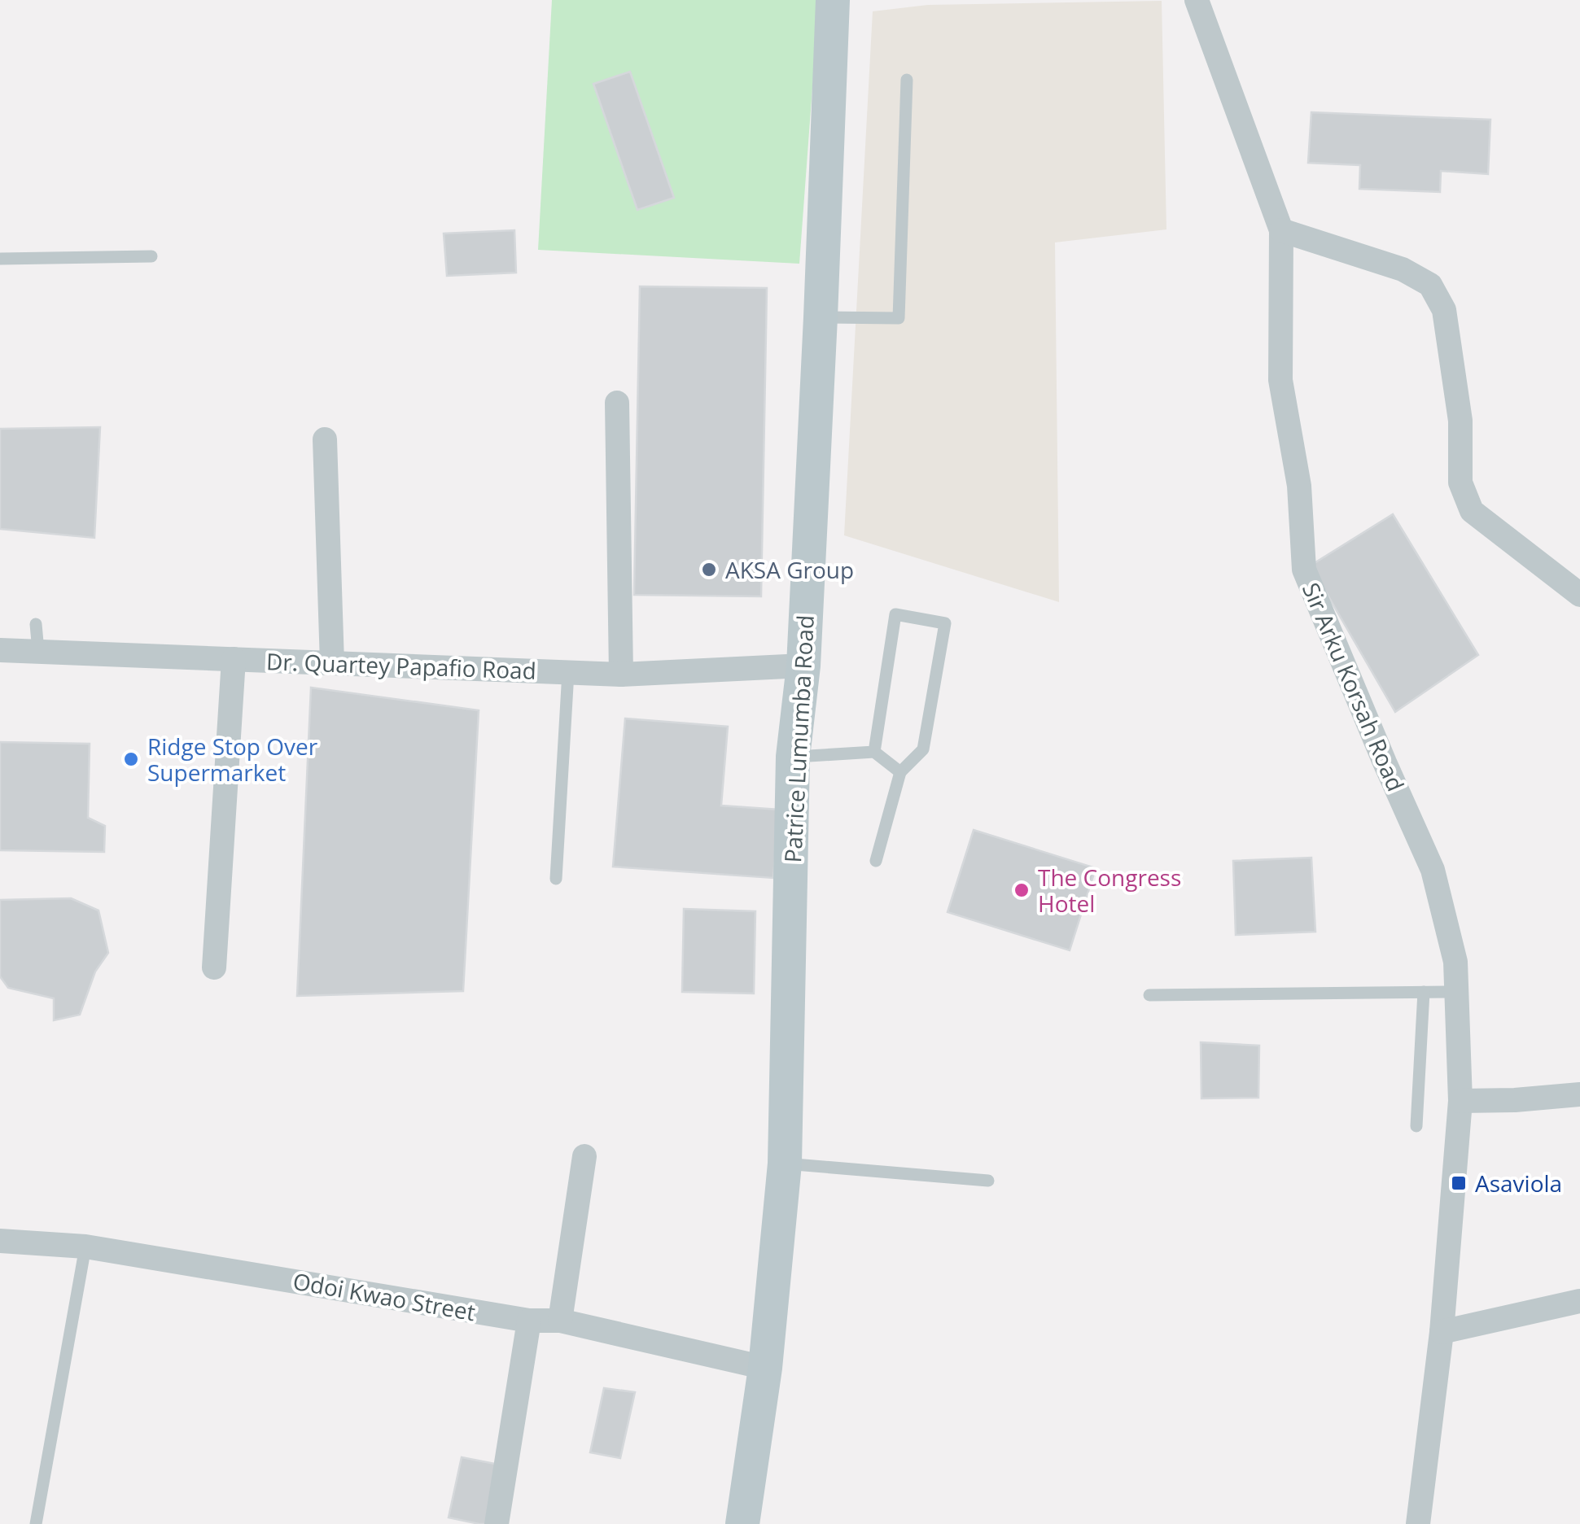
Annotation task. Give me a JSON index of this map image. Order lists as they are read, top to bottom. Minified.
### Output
{"streets":{"street":["Dr. Quartey Papafio Road","Sir Arku Korsah Road","Patrice Lumumba Road","Odoi Kwao Street"]},"crossings":[["Dr. Quartey Papafio Road","Patrice Lumumba Road"],["Patrice Lumumba Road","Odoi Kwao Street"]],"places":{"other":["AKSA Group","Ridge Stop Over Supermarket","The Congress Hotel"],"transit":["Asaviola"]}}
